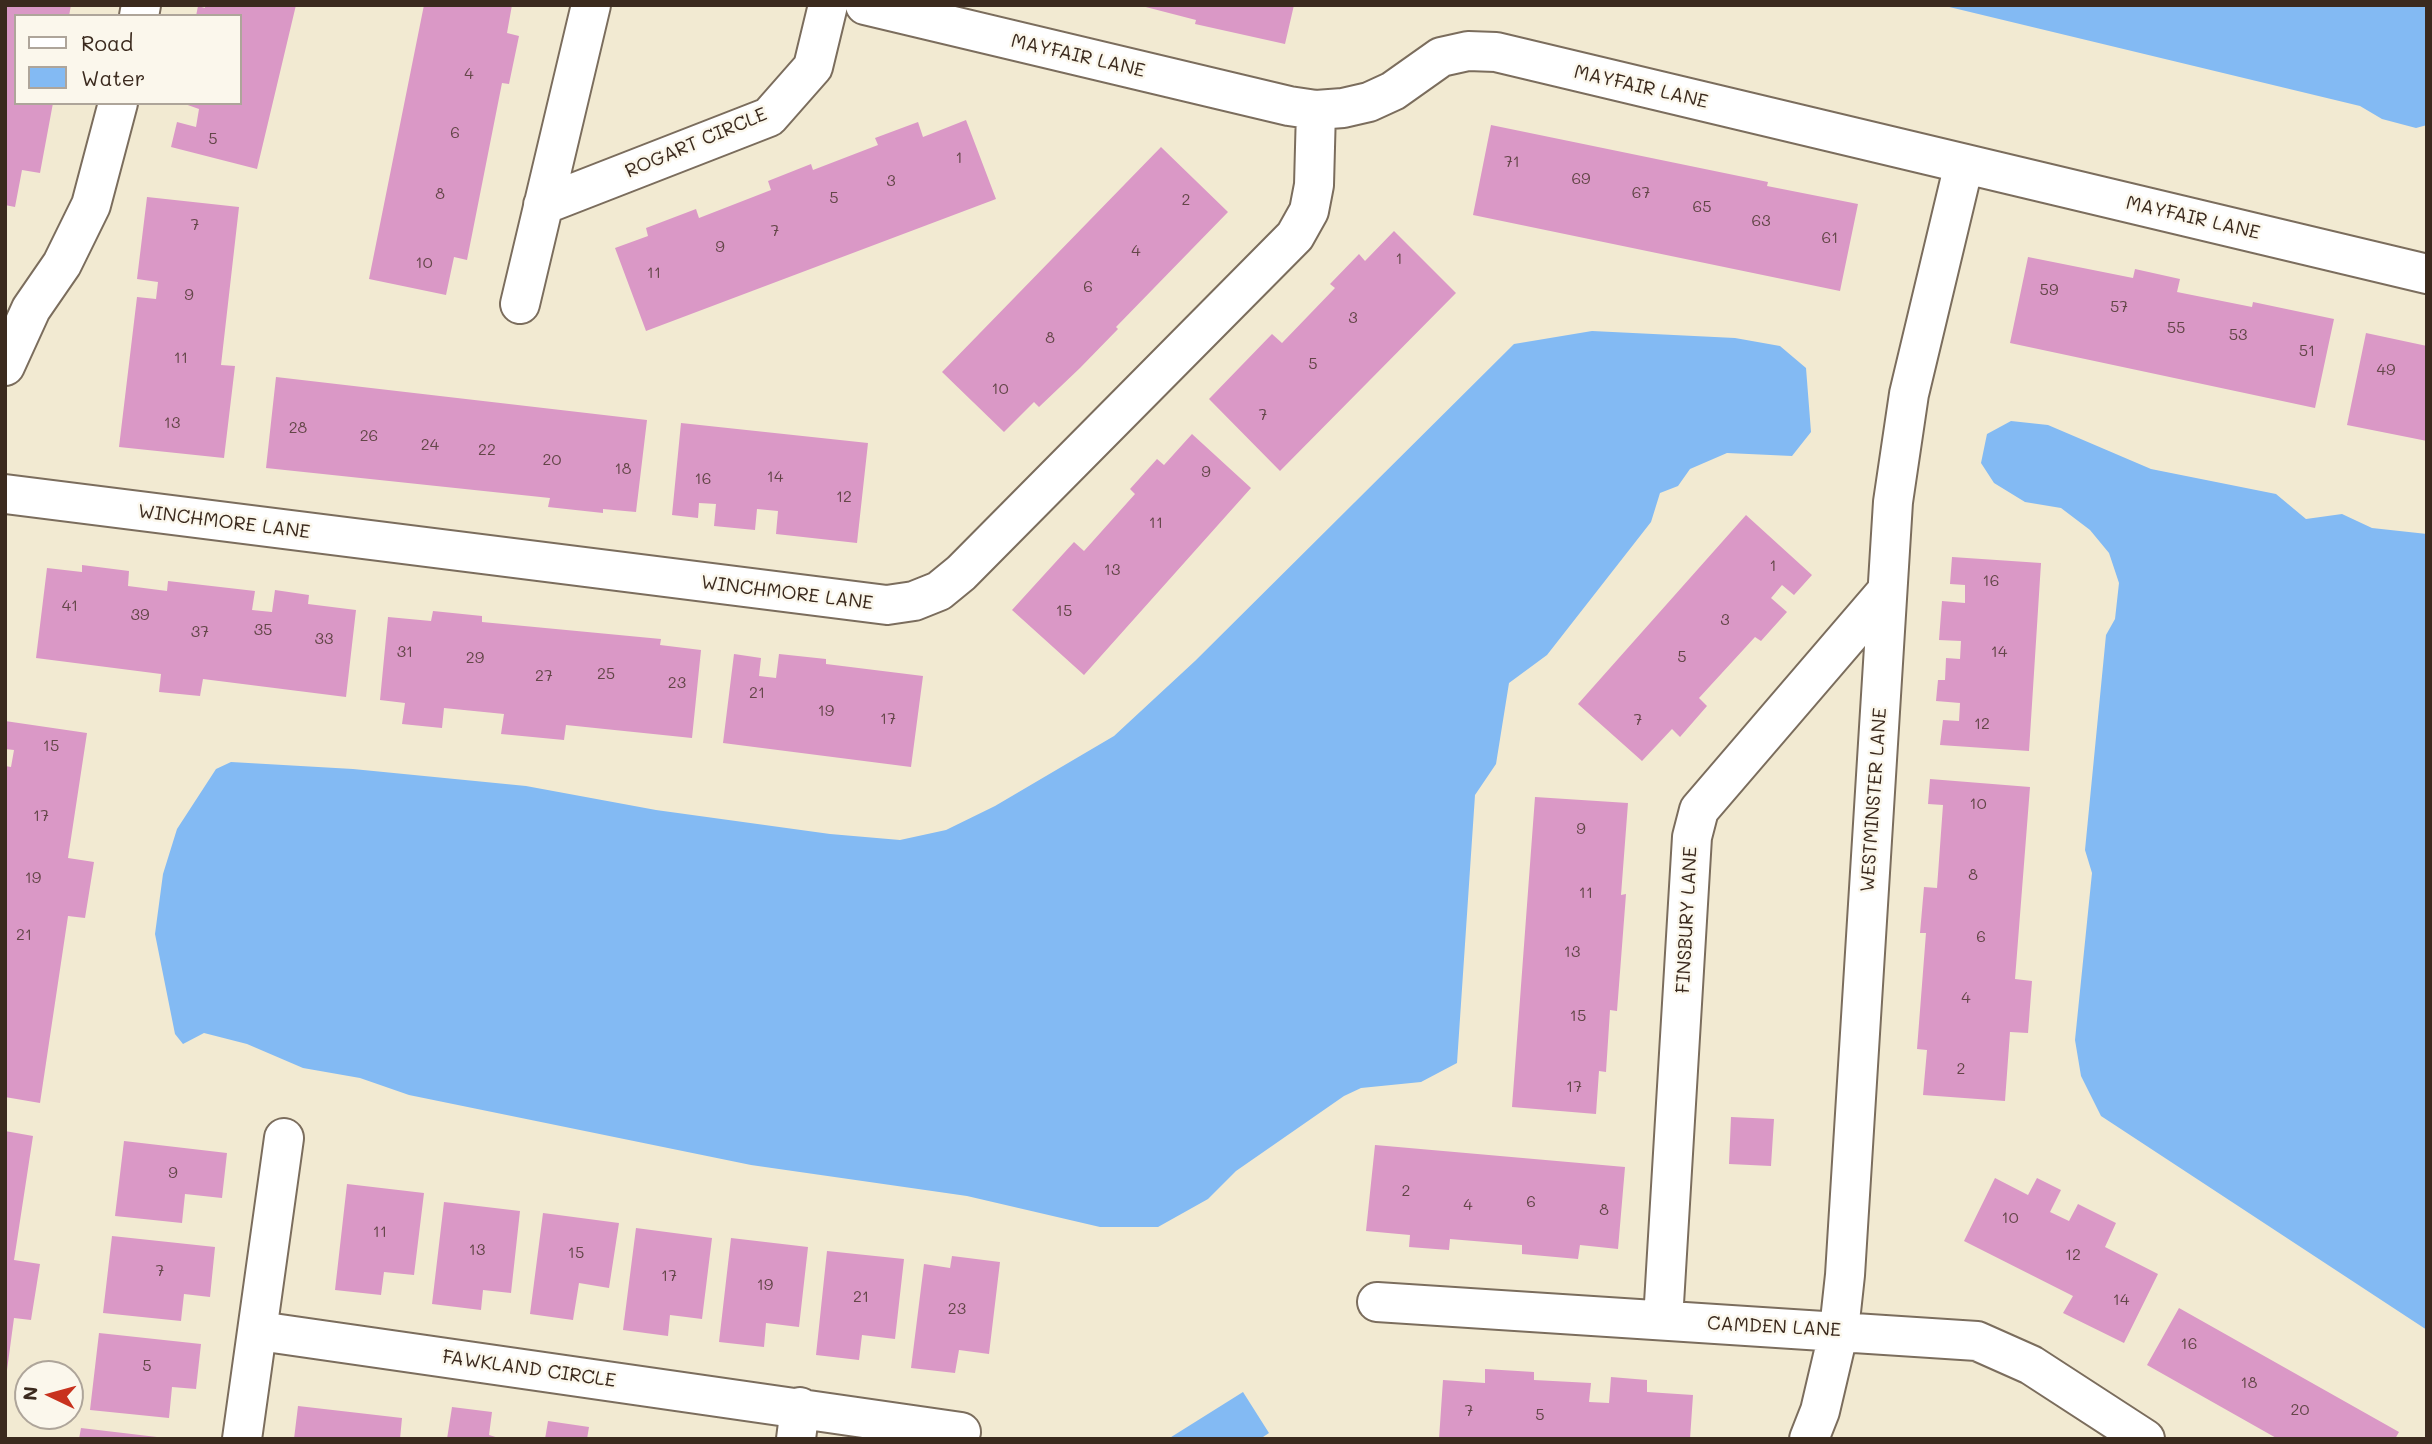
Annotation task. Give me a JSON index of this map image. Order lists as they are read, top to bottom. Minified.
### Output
{"streets":{"street":["MAYFAIR LANE","ROGART CIRCLE","WINCHMORE LANE","WESTMINSTER LANE","FINSBURY LANE","CAMDEN LANE","FAWKLAND CIRCLE"]},"crossings":[["MAYFAIR LANE","WINCHMORE LANE"],["MAYFAIR LANE","WESTMINSTER LANE"],["WESTMINSTER LANE","FINSBURY LANE"],["WESTMINSTER LANE","CAMDEN LANE"],["FINSBURY LANE","CAMDEN LANE"]],"house_numbers":["4","6","5","1","71","69","3","67","8","5","2","65","63","7","7","61","9","4","1","10","11","6","59","9","57","3","55","53","8","51","11","5","49","10","7","13","28","26","24","22","20","18","9","14","16","12","11","1","13","16","41","15","39","3","35","37","33","31","14","5","29","25","27","23","21","19","17","7","12","15","10","17","9","8","19","11","21","6","13","4","15","2","17","9","2","6","4","8","10","11","13","15","12","7","17","19","21","14","23","16","5","18","20","7","5"],"legend":["Road","Water"],"north":"left"}
